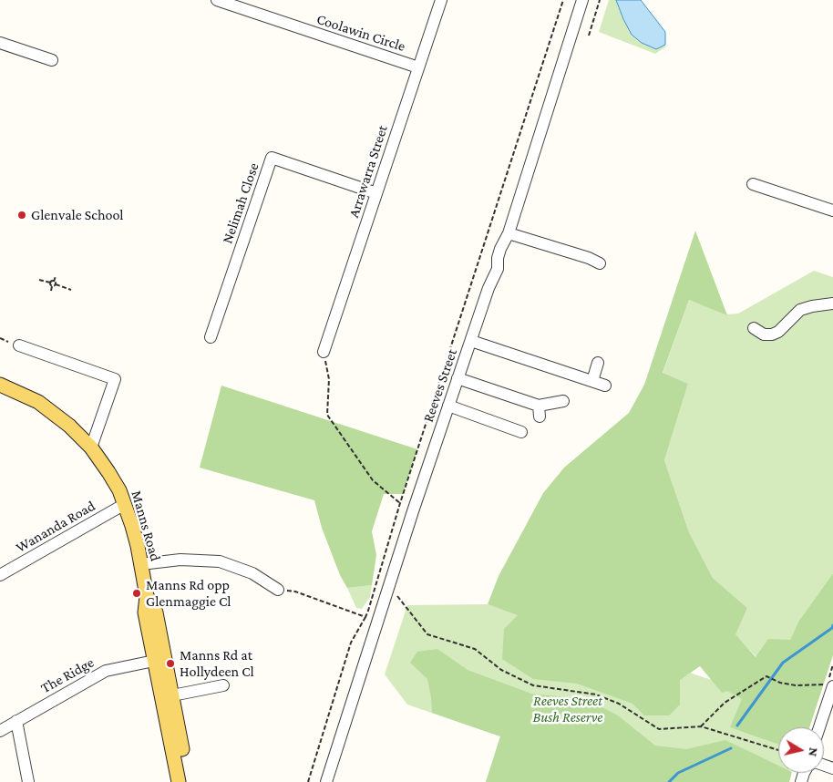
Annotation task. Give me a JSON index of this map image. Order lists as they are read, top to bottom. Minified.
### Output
{"streets":{"main road":["Manns Road"],"street":["Coolawin Circle","Arrawarra Street","Nelimah Close","Reeves Street","Wananda Road","The Ridge"]},"crossings":[["Coolawin Circle","Arrawarra Street"],["Arrawarra Street","Nelimah Close"],["Manns Road","Wananda Road"],["Manns Road","The Ridge"]],"parks":["Reeves Street Bush Reserve"],"places":["Glenvale School","Manns Rd opp Glenmaggie Cl","Manns Rd at Hollydeen Cl"],"north":"right"}
